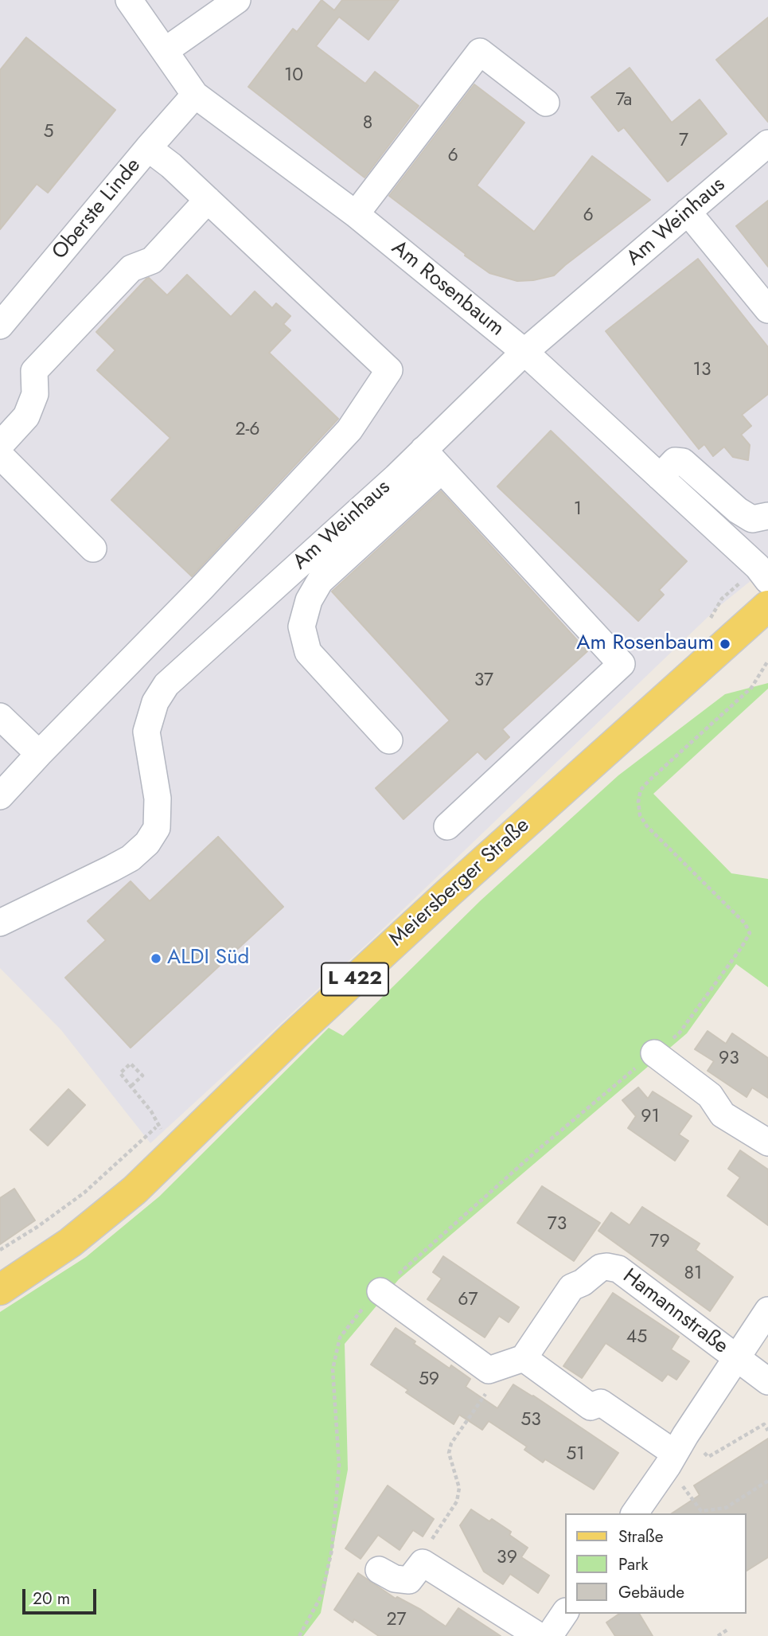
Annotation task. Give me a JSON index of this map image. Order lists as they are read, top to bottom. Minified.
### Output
{"streets":{"main road":["Meiersberger Straße","L 422"],"street":["Oberste Linde","Am Weinhaus","Am Rosenbaum","Hamannstraße"]},"crossings":[["Oberste Linde","Am Rosenbaum"],["Am Weinhaus","Am Rosenbaum"]],"places":["Am Rosenbaum","ALDI Süd"],"house_numbers":["10","7a","8","5","7","6","6","13","2-6","1","37","93","91","73","79","81","67","45","59","53","51","39","27"],"legend":["Straße","Park","Gebäude"],"scale_bar":"20 m"}
